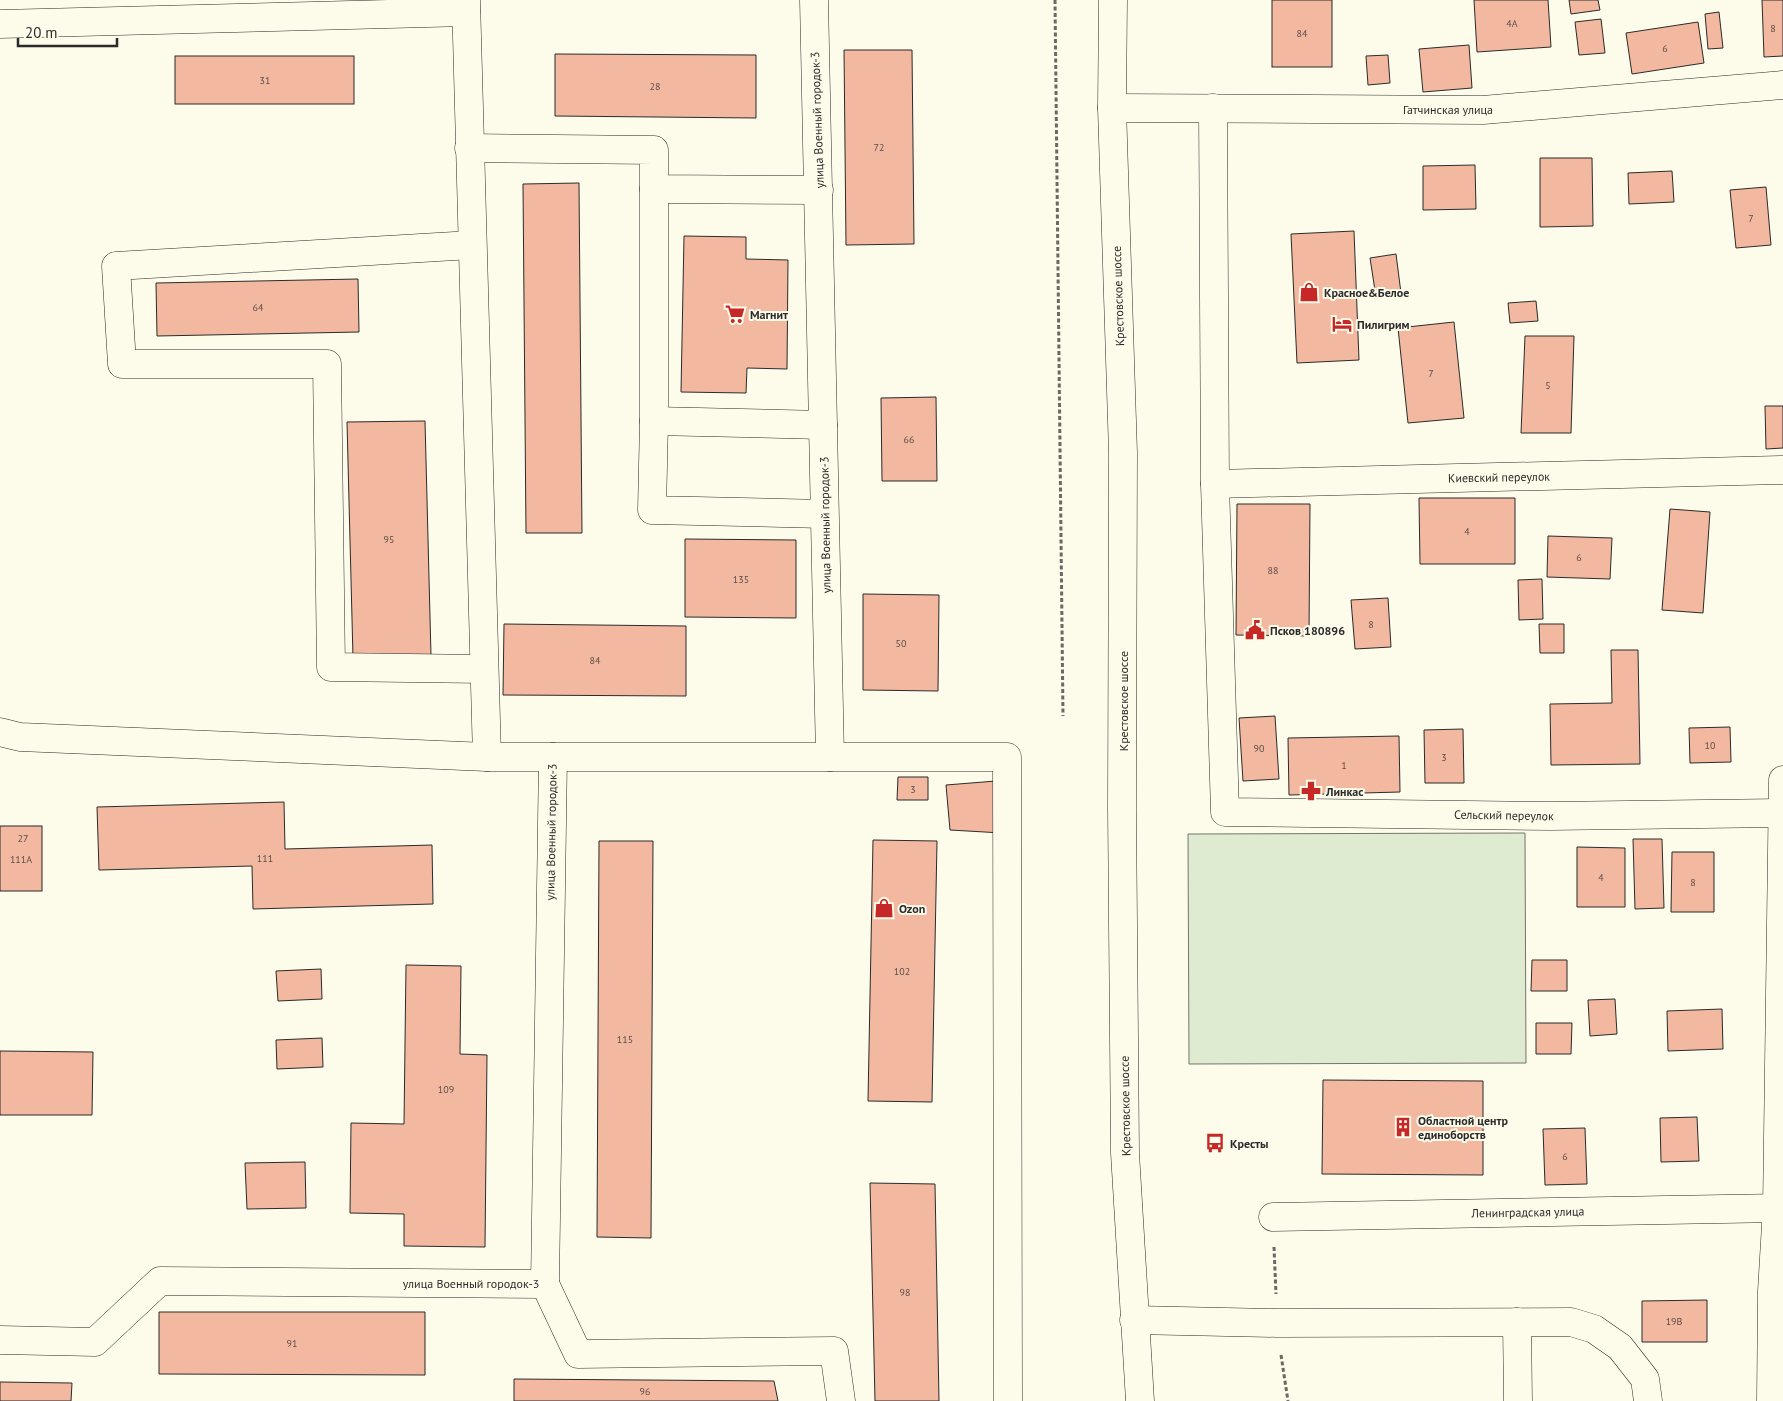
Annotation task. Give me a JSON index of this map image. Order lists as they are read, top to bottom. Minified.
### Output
{"streets":{"street":["Гатчинская улица","улица Военный городок-3","Крестовское шоссе","Киевский переулок","Сельский переулок","Ленинградская улица"]},"crossings":[["Гатчинская улица","Крестовское шоссе"],["Киевский переулок","Сельский переулок"]],"places":{"shop":["Красное&Белое","Ozon"],"supermarket":["Магнит"],"hotel":["Пилигрим"],"public building":["Псков 180896"],"pharmacy":["Линкас"],"building":["Областной центр единоборств"],"bus stop":["Кресты"]},"house_numbers":["4А","8","84","6","31","28","72","7","64","7","5","66","4","95","6","88","135","8","50","84","10","90","3","1","3","27","111","111А","4","8","102","115","109","6","98","19В","91","96"],"scale_bar":"20 m"}
